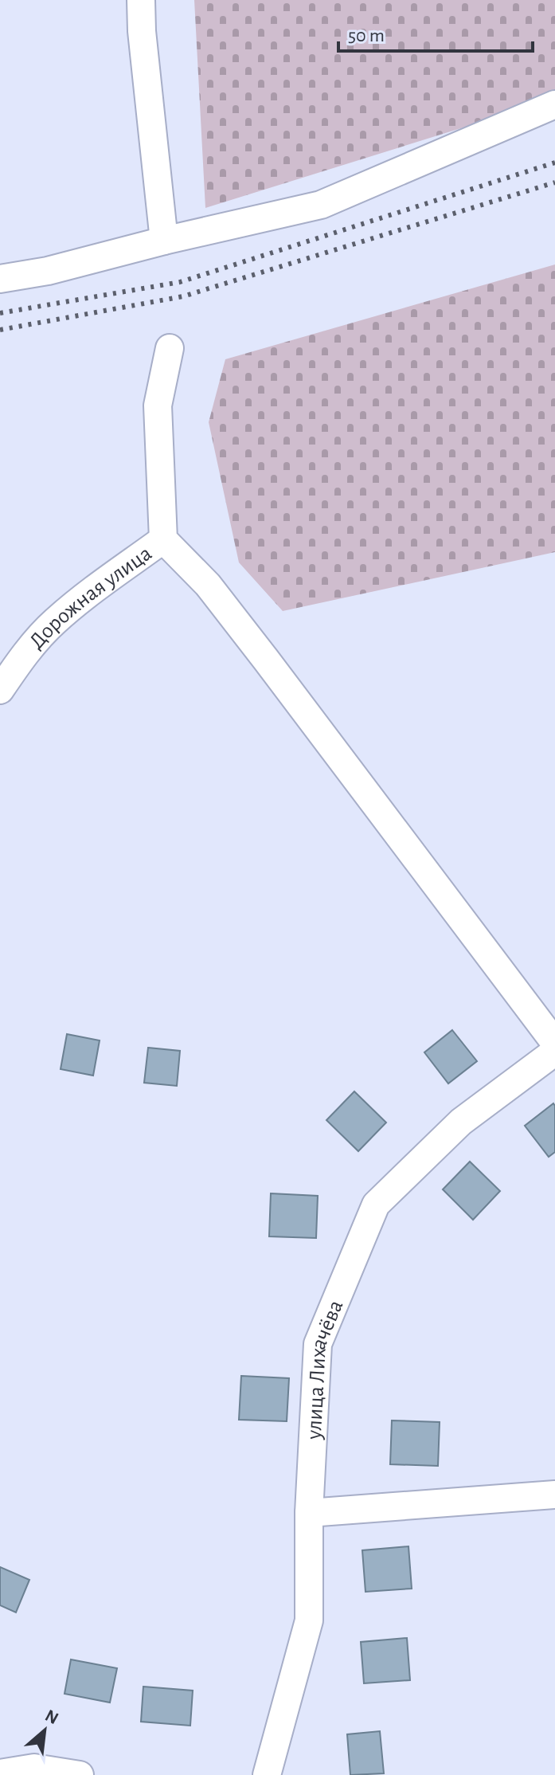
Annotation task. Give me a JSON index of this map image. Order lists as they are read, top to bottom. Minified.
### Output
{"streets":{"street":["Дорожная улица","улица Лихачёва"]},"scale_bar":"50 m","north":"top right"}
